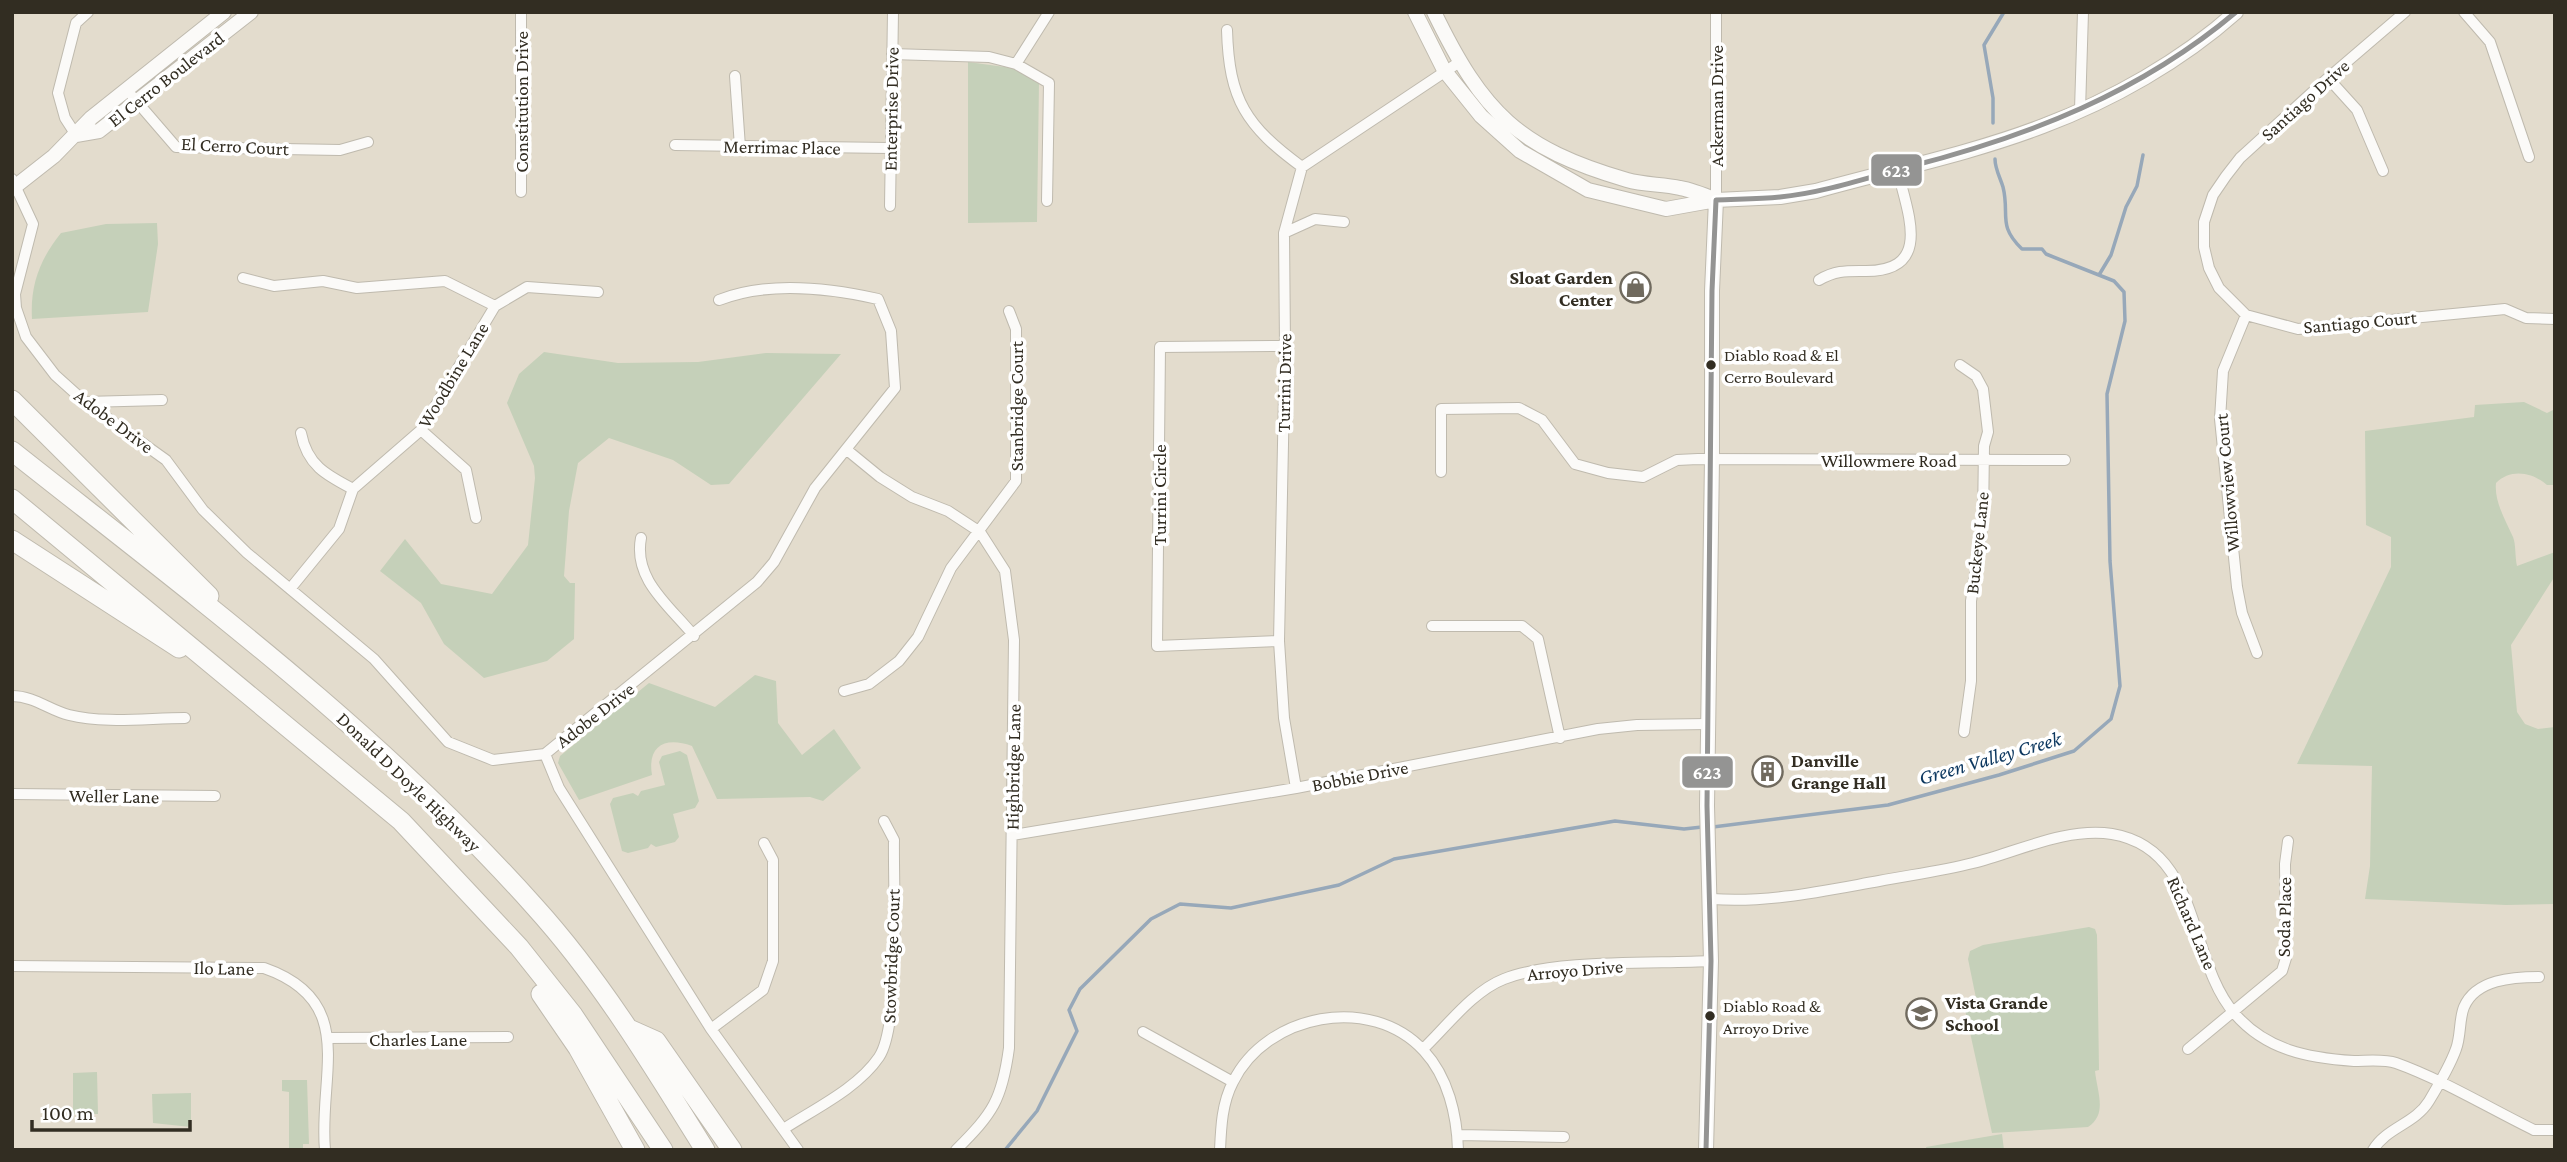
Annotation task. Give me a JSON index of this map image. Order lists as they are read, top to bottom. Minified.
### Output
{"streets":{"highway":["Donald D Doyle Highway"],"street":["El Cerro Boulevard","Santiago Drive","Constitution Drive","Ackerman Drive","Enterprise Drive","El Cerro Court","Merrimac Place","Santiago Court","Woodbine Lane","Turrini Drive","Stanbridge Court","Adobe Drive","Willowmere Road","Willowview Court","Turrini Circle","Buckeye Lane","Highbridge Lane","Bobbie Drive","Weller Lane","Soda Place","Richard Lane","Stowbridge Court","Ilo Lane","Arroyo Drive","Charles Lane"]},"crossings":[["El Cerro Boulevard","El Cerro Court"],["El Cerro Boulevard","Adobe Drive"],["Santiago Drive","Santiago Court"],["Enterprise Drive","Merrimac Place"],["Santiago Court","Willowview Court"],["Woodbine Lane","Adobe Drive"],["Turrini Drive","Turrini Circle"],["Turrini Drive","Bobbie Drive"],["Stanbridge Court","Highbridge Lane"],["Adobe Drive","Highbridge Lane"],["Willowmere Road","Buckeye Lane"],["Highbridge Lane","Bobbie Drive"],["Soda Place","Richard Lane"],["Ilo Lane","Charles Lane"]],"water":["Green Valley Creek"],"places":{"shop":["Sloat Garden Center"],"other":["Diablo Road & El Cerro Boulevard","Diablo Road & Arroyo Drive"],"building":["Danville Grange Hall"],"school or university":["Vista Grande School"]},"lines":["transit line 623"],"scale_bar":"100 m"}
